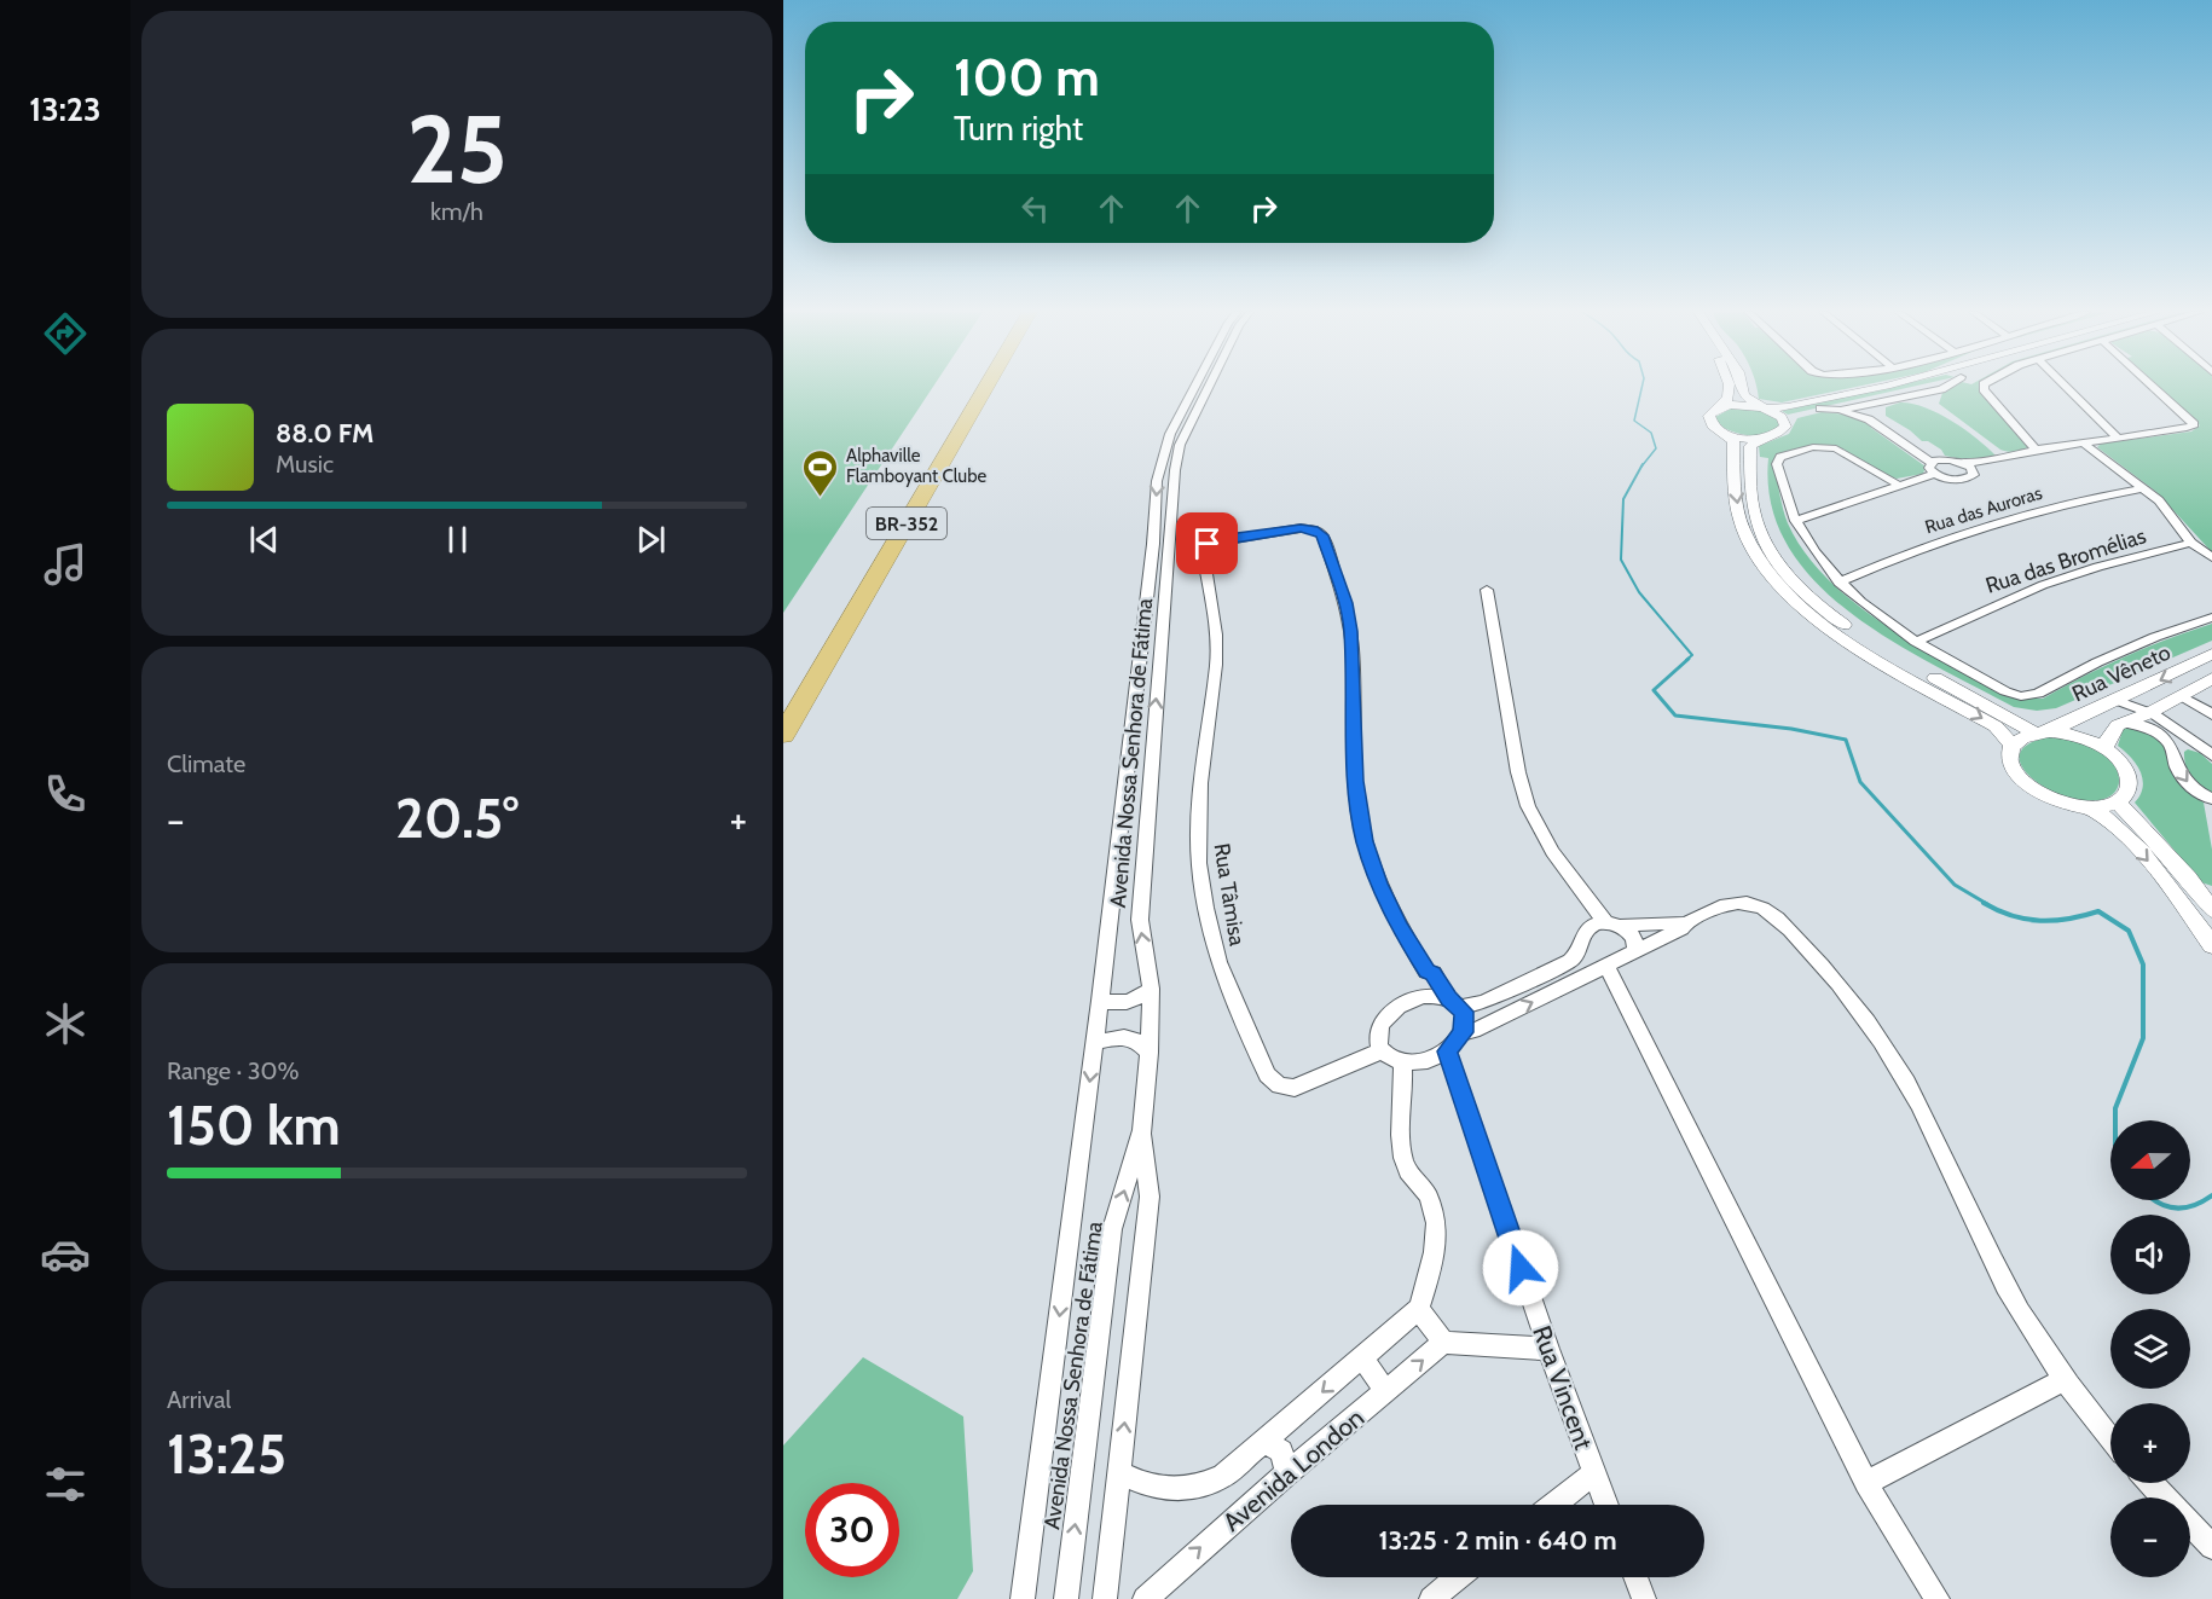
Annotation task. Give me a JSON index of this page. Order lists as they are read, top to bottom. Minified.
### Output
{"streets":{"highway":["BR-352"],"street":["Rua das Auroras","Rua das Bromélias","Rua Vêneto","Avenida Nossa Senhora de Fátima","Rua Tâmisa","Rua Vincent","Avenida London"]},"crossings":[["Rua Tâmisa","Rua Vincent"]],"places":{"sports":["Alphaville Flamboyant Clube"]},"north":"left","page":{"tabs":"13:23","tile":[["25","km/h"],"Climate",["Range · 30%","150 km"],["Arrival","13:25"]],"turn":["100 m","Turn right"],"song":["88.0 FM","Music"],"heat":["−","20.5°","+"],"map_buttons":["+","−"],"limit":"30","trip":"13:25 · 2 min · 640 m"}}
